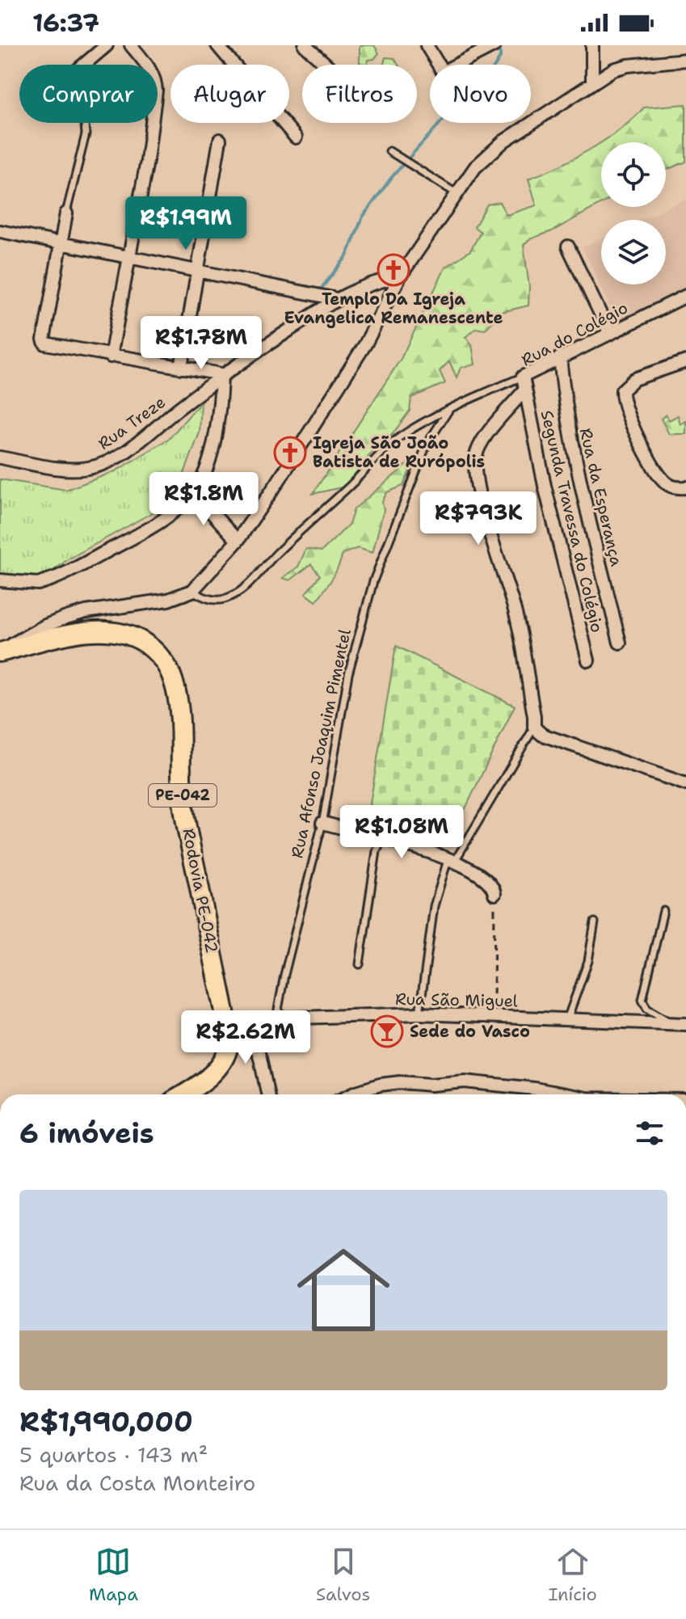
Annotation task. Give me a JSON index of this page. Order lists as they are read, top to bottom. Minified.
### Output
{"streets":{"main road":["PE-042","Rodovia PE-042"],"street":["Rua do Colégio","Rua Treze","Rua da Esperança","Segunda Travessa do Colégio","Rua São Miguel"],"lane":["Rua Afonso Joaquim Pimentel"]},"crossings":[["Rua do Colégio","Rua da Esperança"],["Rua do Colégio","Segunda Travessa do Colégio"],["Rua Afonso Joaquim Pimentel","Rua São Miguel"],["Rodovia PE-042","Rua São Miguel"]],"places":{"church":["Templo Da Igreja Evangelica Remanescente","Igreja São João Batista de Rurópolis"],"bar":["Sede do Vasco"]},"page":{"status":"16:37","chip":["Comprar","Alugar","Filtros","Novo"],"price":["R$1.99M","R$1.78M","R$1.8M","R$793K","R$1.08M","R$2.62M"],"heading":"6 imóveis","list":[{"name":"R$1,990,000","note":"5 quartos · 143 m² · Rua da Costa Monteiro"}],"tabs":["Mapa","Salvos","Início"]}}
